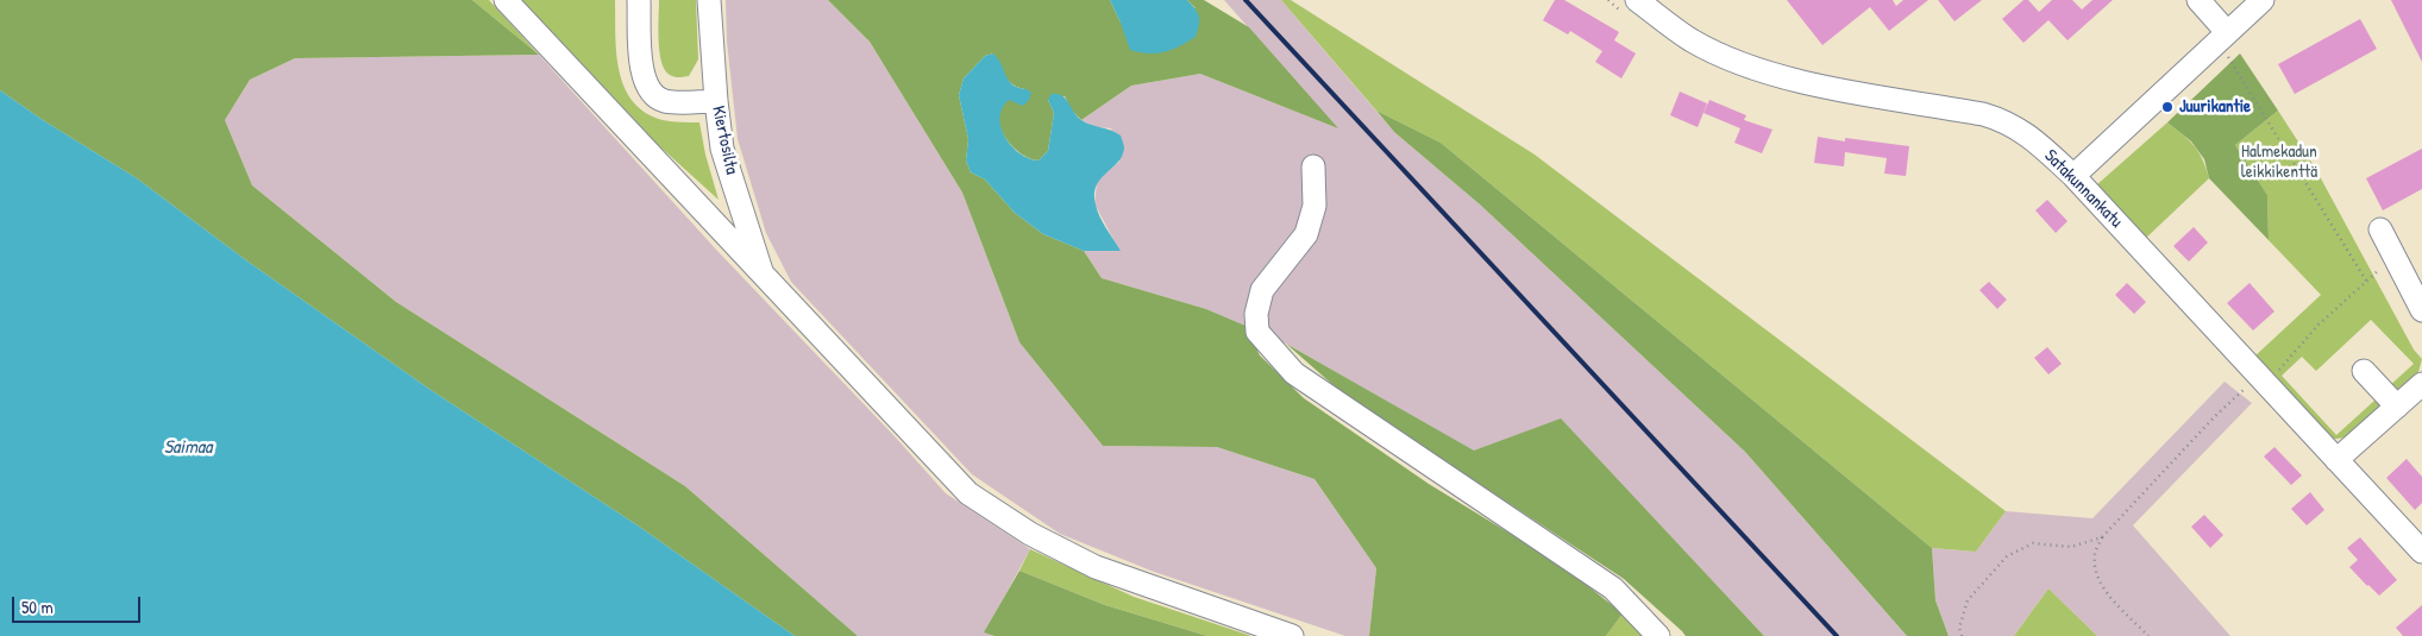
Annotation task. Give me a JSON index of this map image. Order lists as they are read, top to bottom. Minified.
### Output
{"streets":{"street":["Kiertosilta","Satakunnankatu"]},"water":["Saimaa"],"parks":["Halmekadun leikkikenttä"],"places":["Juurikantie"],"scale_bar":"50 m"}
